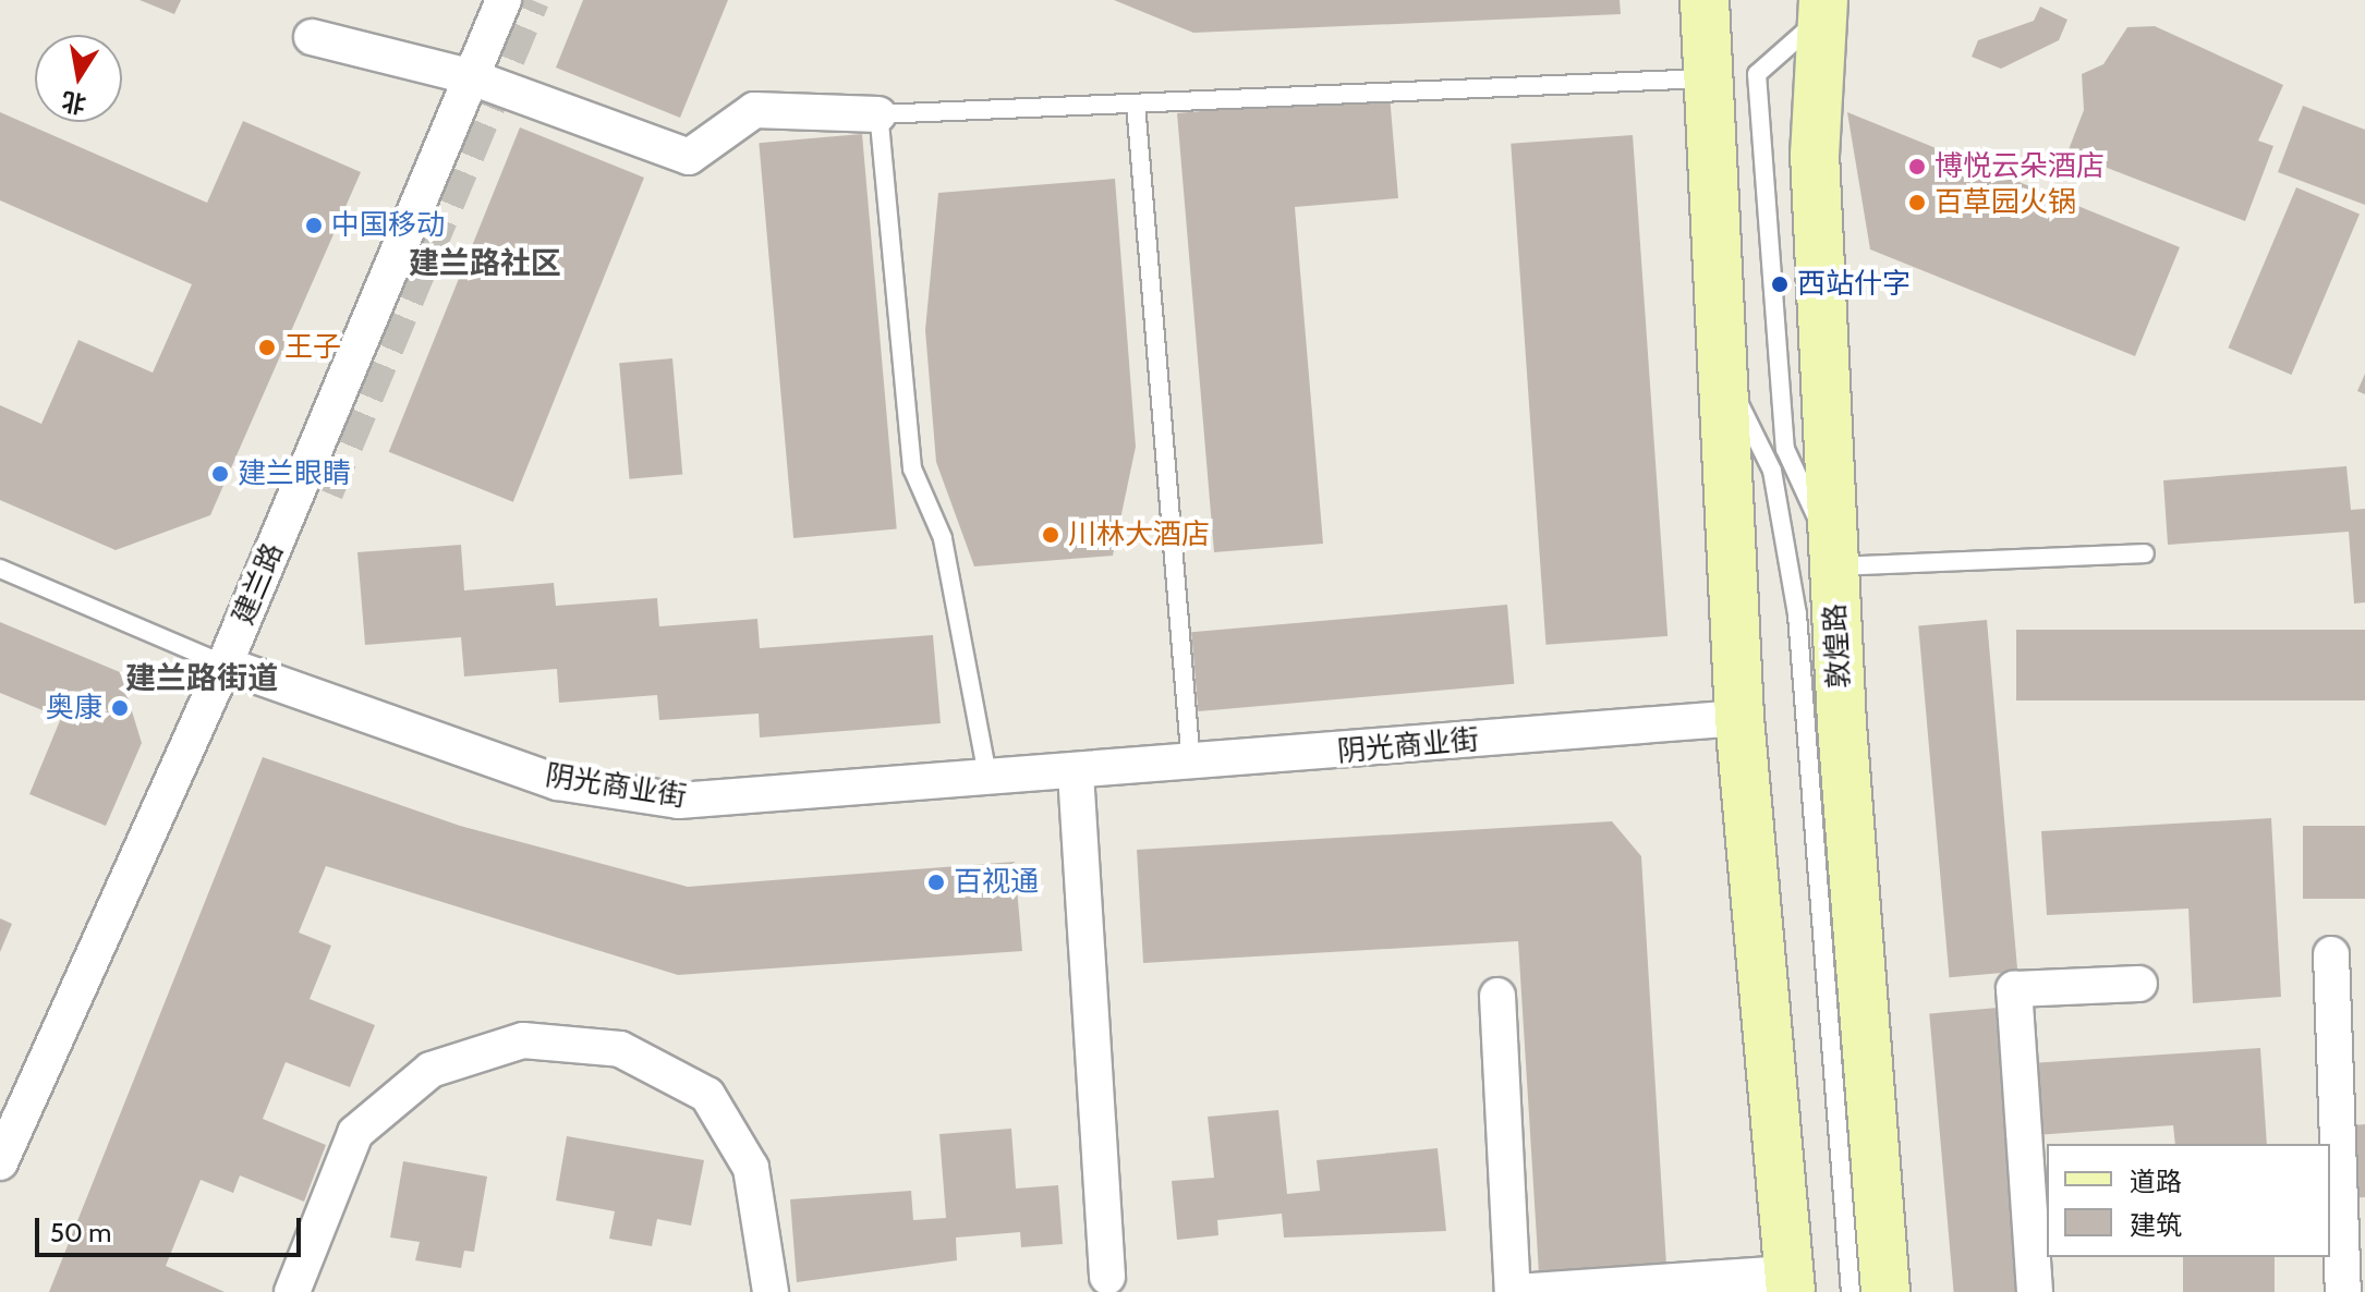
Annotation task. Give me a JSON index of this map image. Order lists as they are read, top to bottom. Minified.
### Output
{"streets":{"main road":["敦煌路"],"street":["建兰路","阴光商业街"]},"crossings":[["建兰路","阴光商业街"]],"districts":["建兰路社区","建兰路街道"],"places":["博悦云朵酒店","百草园火锅","中国移动","西站什字","王子","建兰眼睛","川林大酒店","奥康","百视通"],"legend":["道路","建筑"],"scale_bar":"50 m","north":"bottom"}
